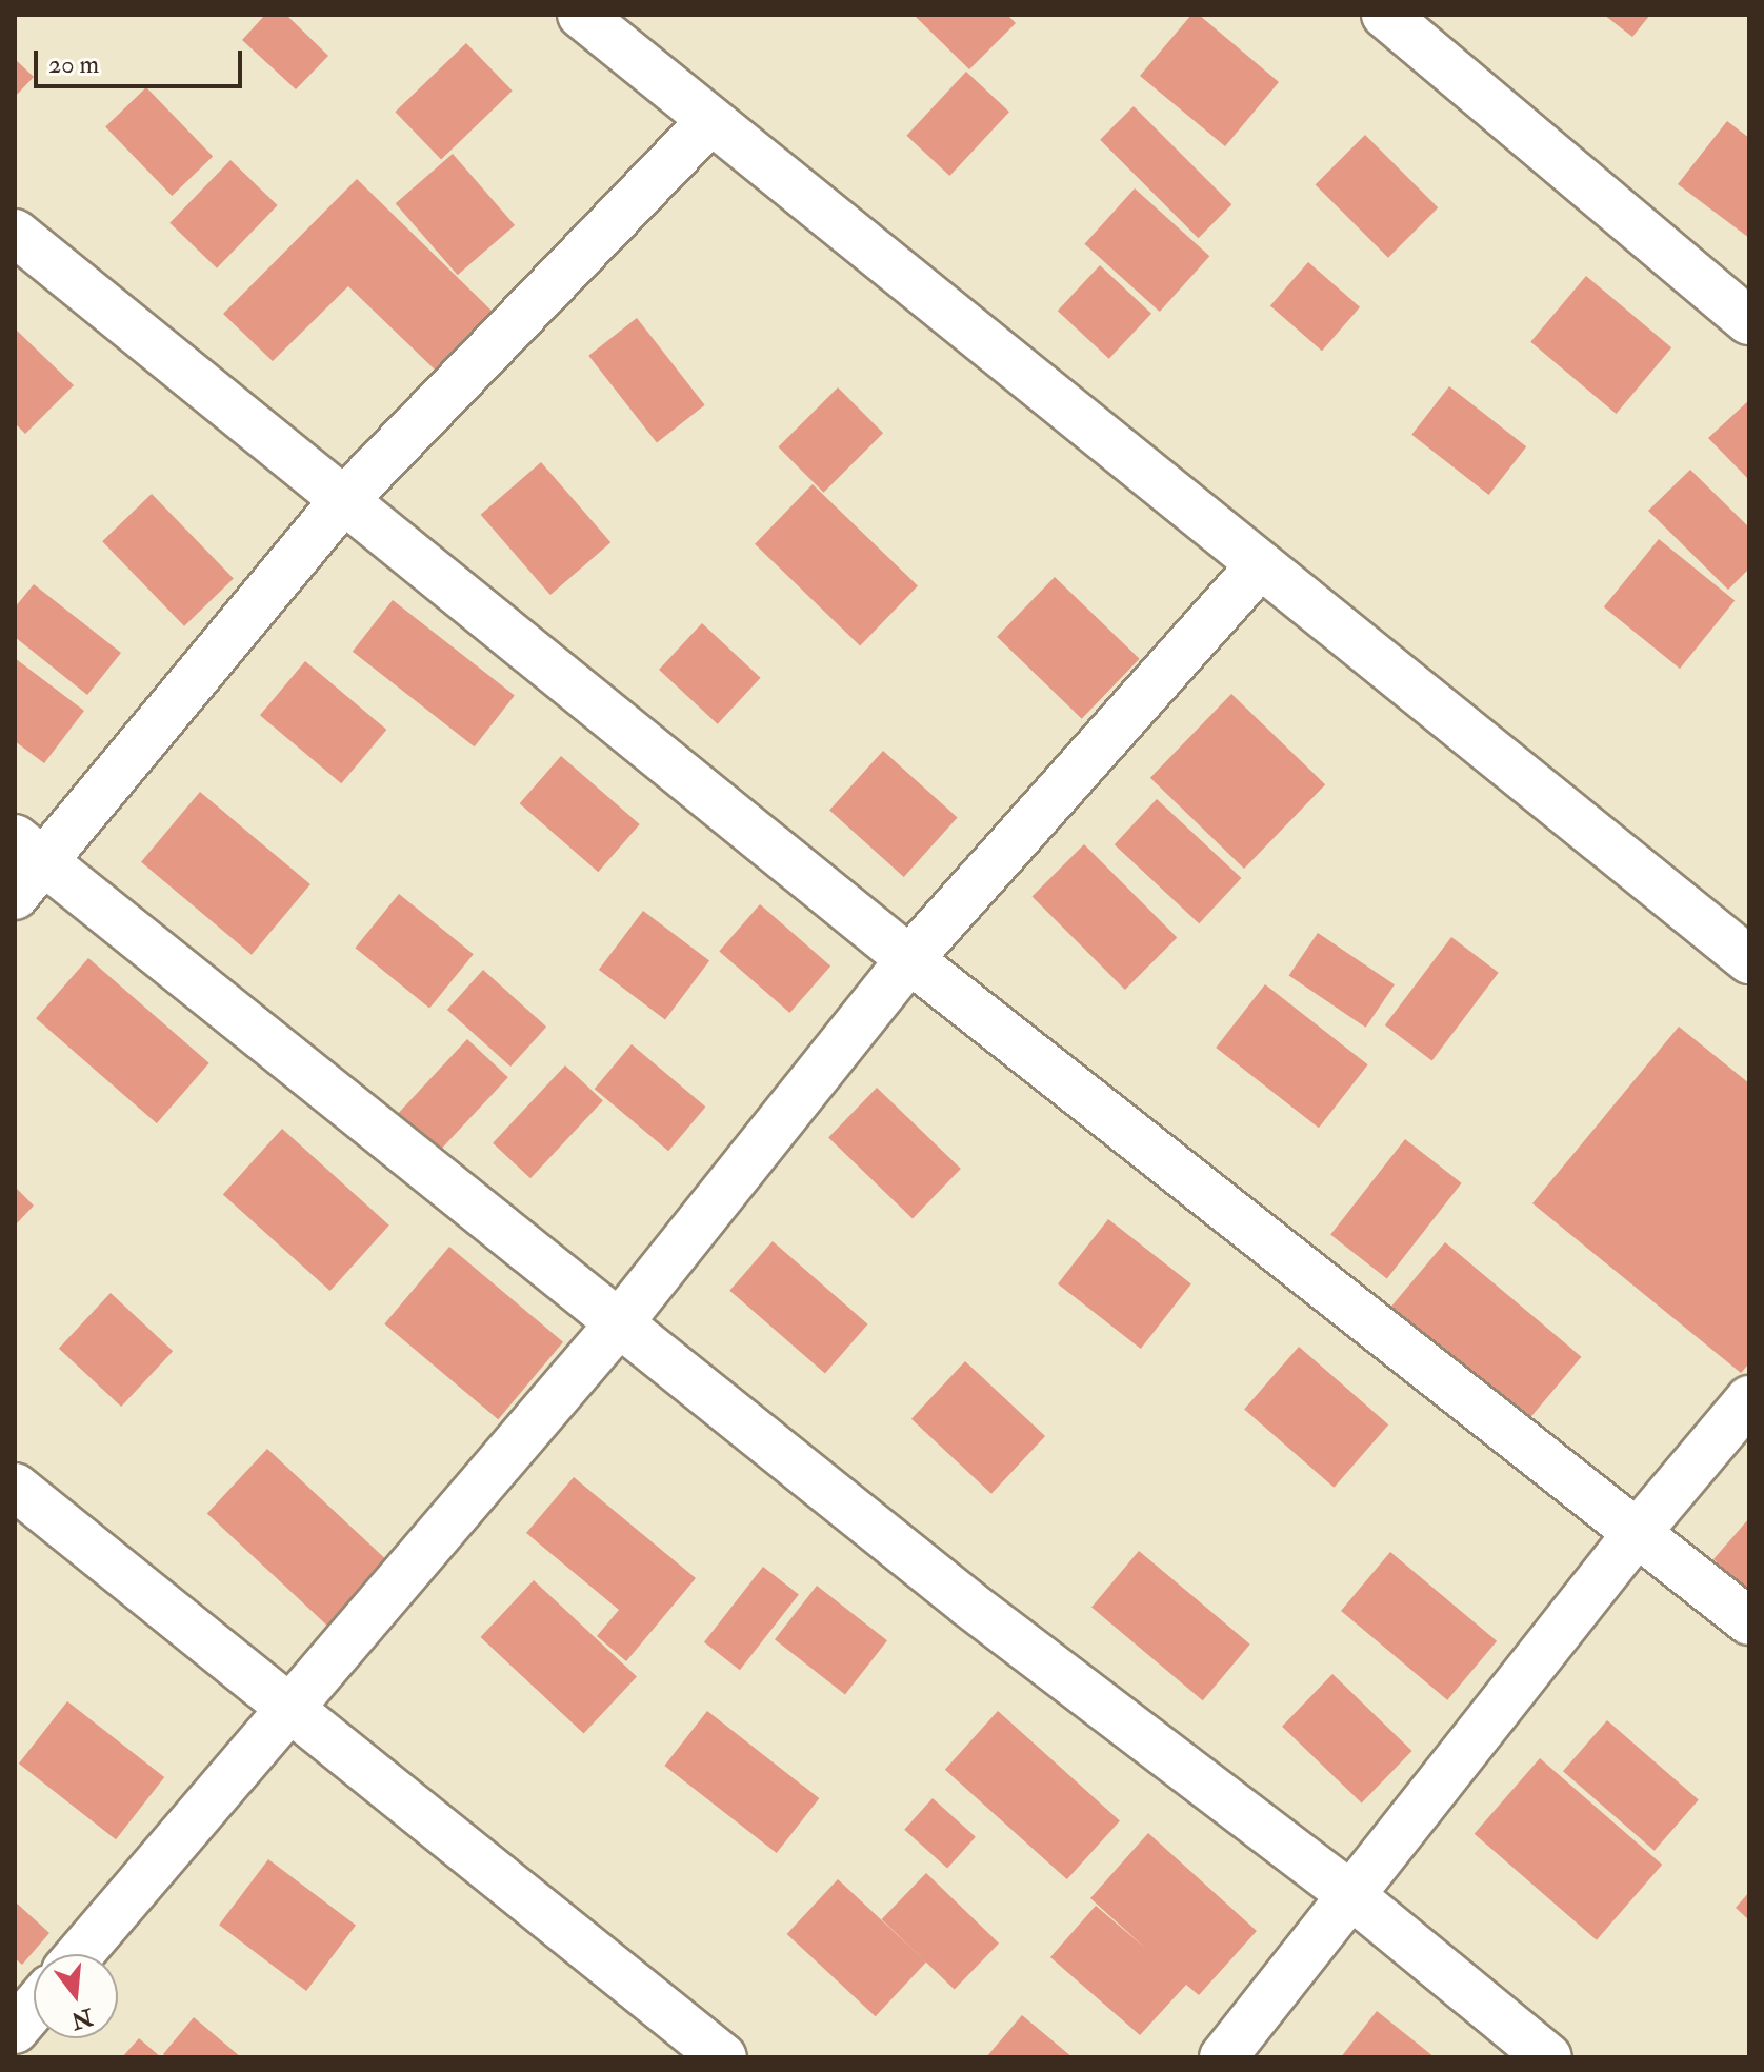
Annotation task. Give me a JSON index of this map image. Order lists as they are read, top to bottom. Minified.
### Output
{"scale_bar":"20 m","north":"bottom"}
